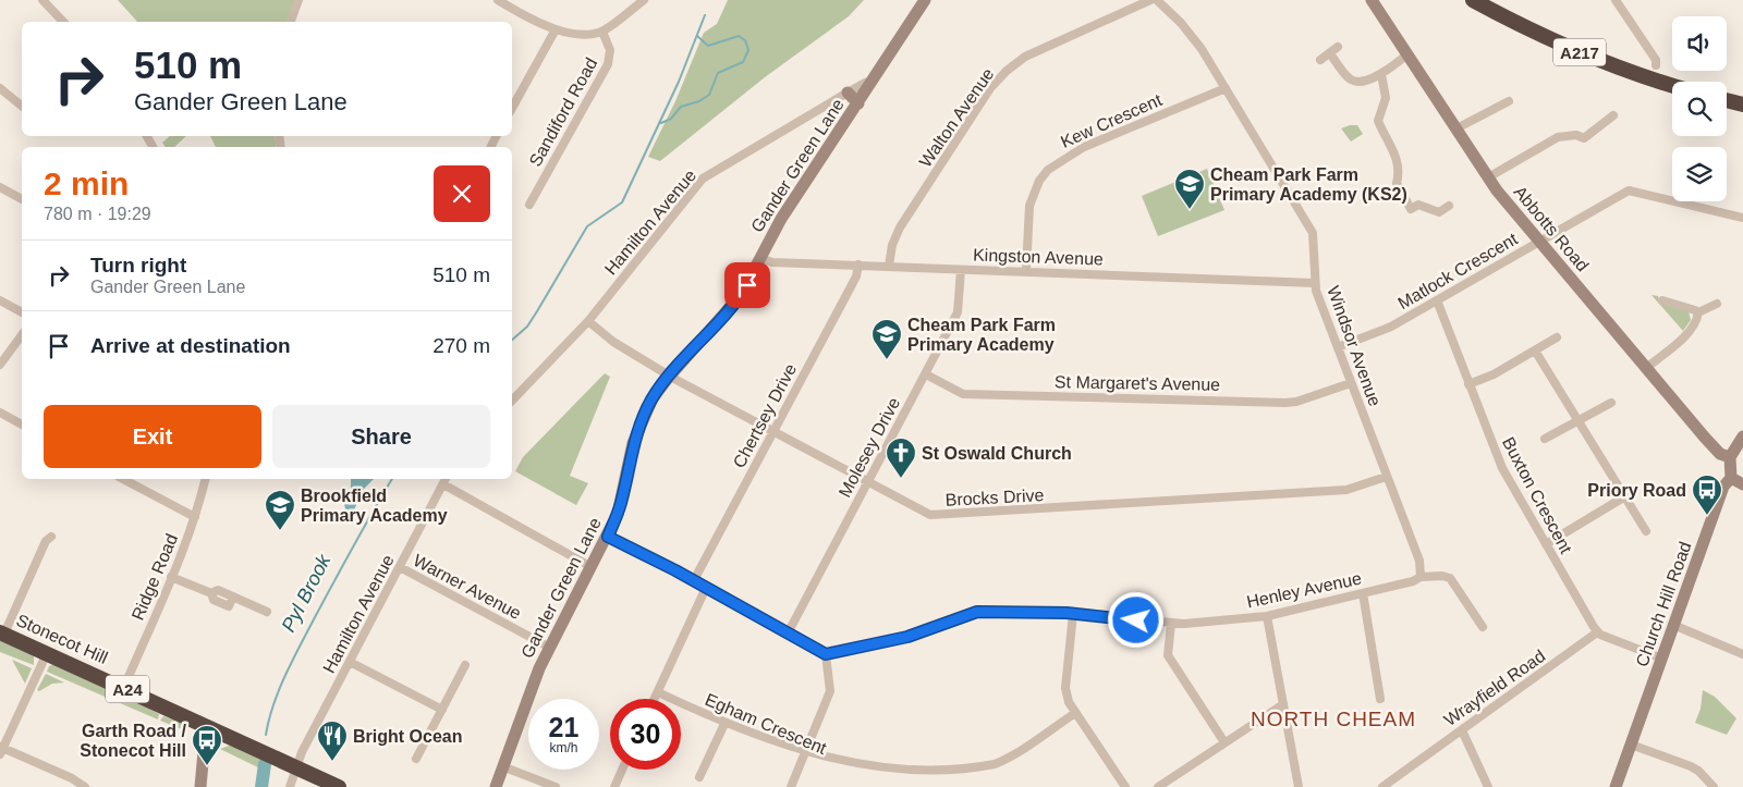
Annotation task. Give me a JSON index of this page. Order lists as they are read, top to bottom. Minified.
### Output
{"streets":{"highway":["A217","Stonecot Hill","A24"],"street":["Sandiford Road","Walton Avenue","Kew Crescent","Gander Green Lane","Hamilton Avenue","Abbotts Road","Kingston Avenue","Matlock Crescent","Windsor Avenue","St Margaret's Avenue","Chertsey Drive","Molesey Drive","Buxton Crescent","Brocks Drive","Ridge Road","Warner Avenue","Henley Avenue","Church Hill Road","Wrayfield Road","Egham Crescent"]},"crossings":[["Walton Avenue","Kingston Avenue"],["Kew Crescent","Kingston Avenue"],["Kew Crescent","Windsor Avenue"],["Gander Green Lane","Hamilton Avenue"],["Gander Green Lane","Kingston Avenue"],["Gander Green Lane","Brocks Drive"],["Gander Green Lane","Warner Avenue"],["Hamilton Avenue","Brocks Drive"],["Hamilton Avenue","Warner Avenue"],["Hamilton Avenue","Stonecot Hill"],["Hamilton Avenue","A24"],["Abbotts Road","Matlock Crescent"],["Kingston Avenue","Windsor Avenue"],["Kingston Avenue","Chertsey Drive"],["Kingston Avenue","Molesey Drive"],["Matlock Crescent","Windsor Avenue"],["Matlock Crescent","Buxton Crescent"],["Windsor Avenue","St Margaret's Avenue"],["Windsor Avenue","Brocks Drive"],["Windsor Avenue","Henley Avenue"],["St Margaret's Avenue","Molesey Drive"],["Chertsey Drive","Brocks Drive"],["Molesey Drive","Brocks Drive"],["Buxton Crescent","Wrayfield Road"],["Ridge Road","Stonecot Hill"],["Stonecot Hill","A24"]],"districts":["NORTH CHEAM"],"water":["Pyl Brook"],"places":{"school or university":["Cheam Park Farm Primary Academy (KS2)","Cheam Park Farm Primary Academy","Brookfield Primary Academy"],"church":["St Oswald Church"],"bus stop":["Priory Road","Garth Road / Stonecot Hill"],"restaurant":["Bright Ocean"]},"page":{"turn":["510 m","Gander Green Lane"],"heading":["2 min","780 m · 19:29"],"list":[{"name":"Turn right","note":"Gander Green Lane","value":"510 m"},{"name":"Arrive at destination","value":"270 m"}],"buttons":["Exit","Share"],"speed":"21 km/h","limit":"30"}}
